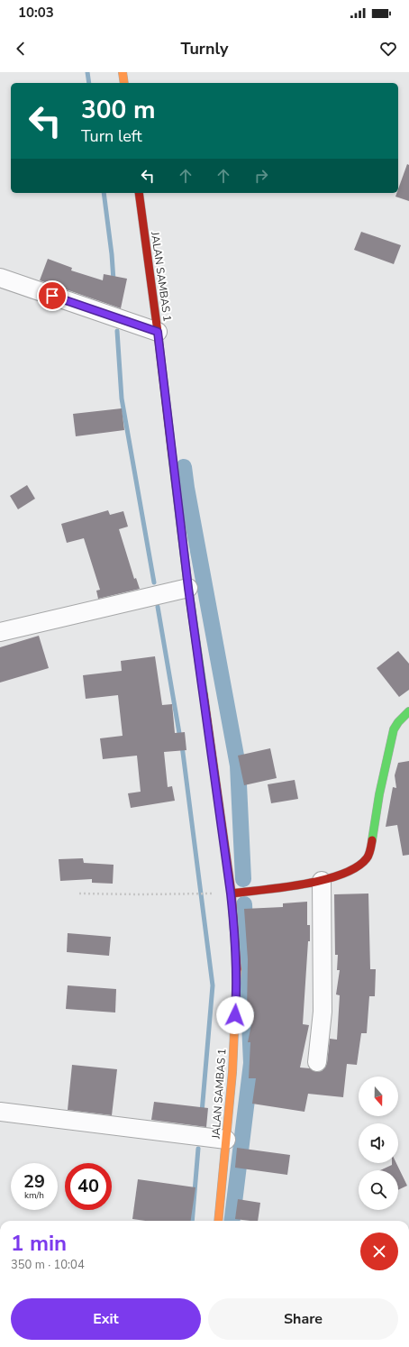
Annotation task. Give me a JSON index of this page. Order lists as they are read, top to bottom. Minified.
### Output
{"streets":{"street":["JALAN SAMBAS 1"]},"north":"bottom","page":{"status":"10:03","header":"Turnly","turn":["300 m","Turn left"],"speed":"29 km/h","limit":"40","heading":["1 min","350 m · 10:04"],"buttons":["Exit","Share"]}}
